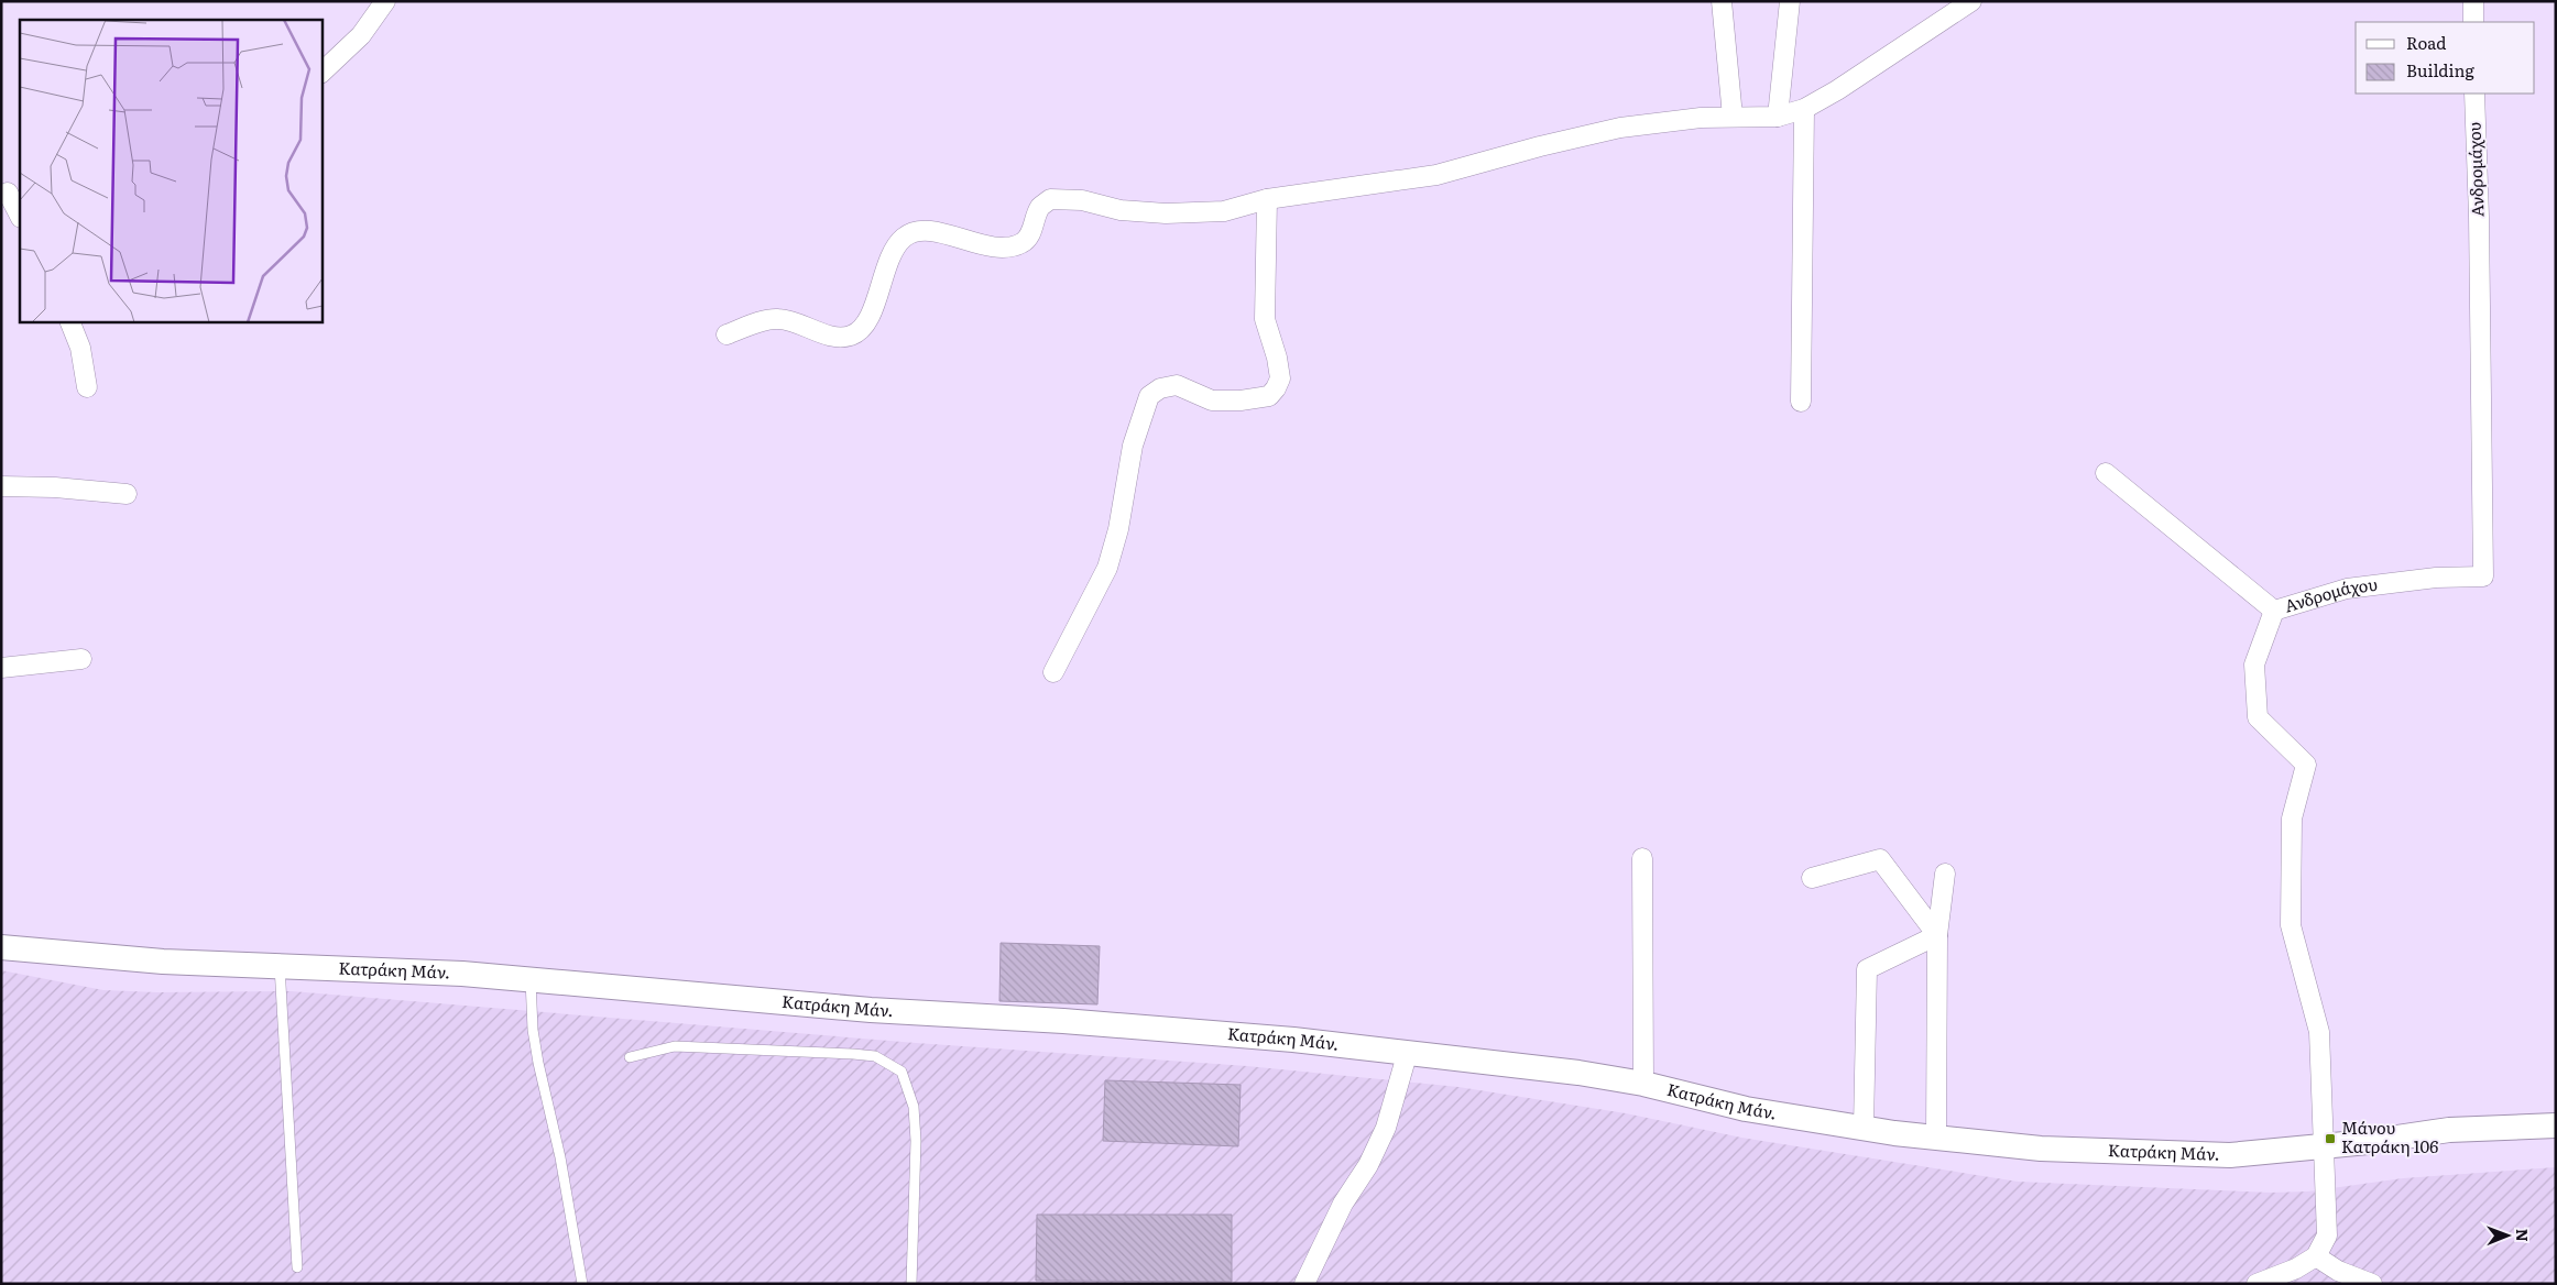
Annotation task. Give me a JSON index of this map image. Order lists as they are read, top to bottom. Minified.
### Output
{"streets":{"street":["Ανδρομάχου","Κατράκη Μάν."]},"crossings":[["Ανδρομάχου","Κατράκη Μάν."]],"places":{"transit":["Μάνου Κατράκη 106"]},"legend":["Road","Building"],"north":"right"}
